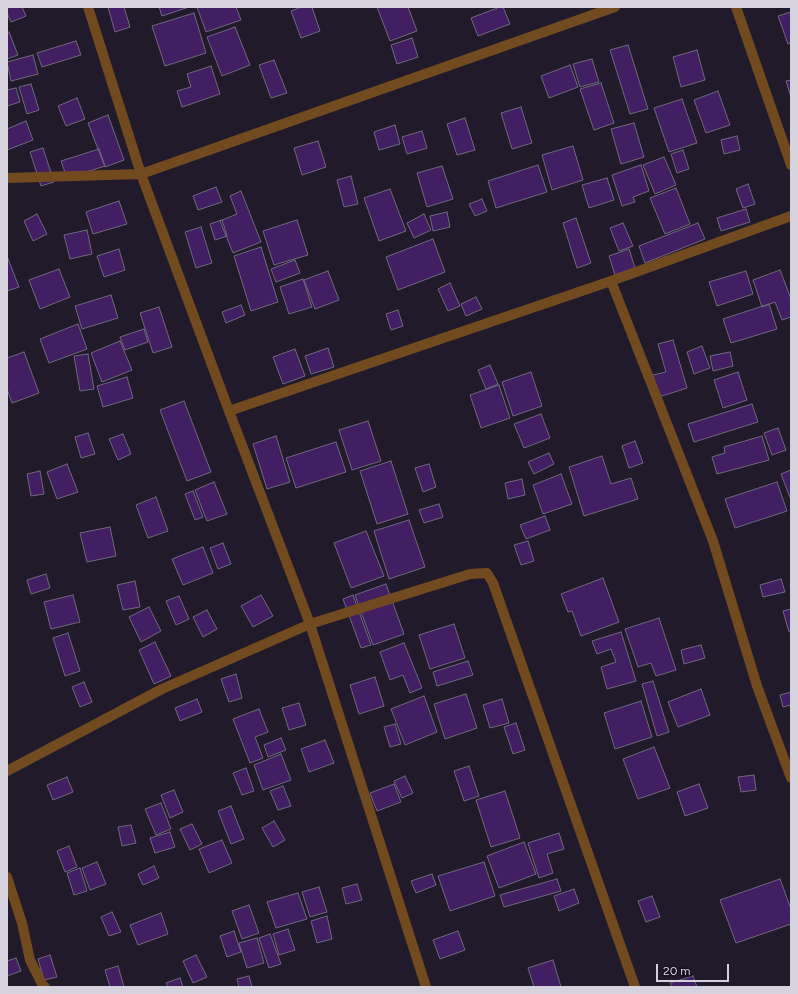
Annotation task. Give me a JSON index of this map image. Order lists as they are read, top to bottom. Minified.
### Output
{"scale_bar":"20 m"}
